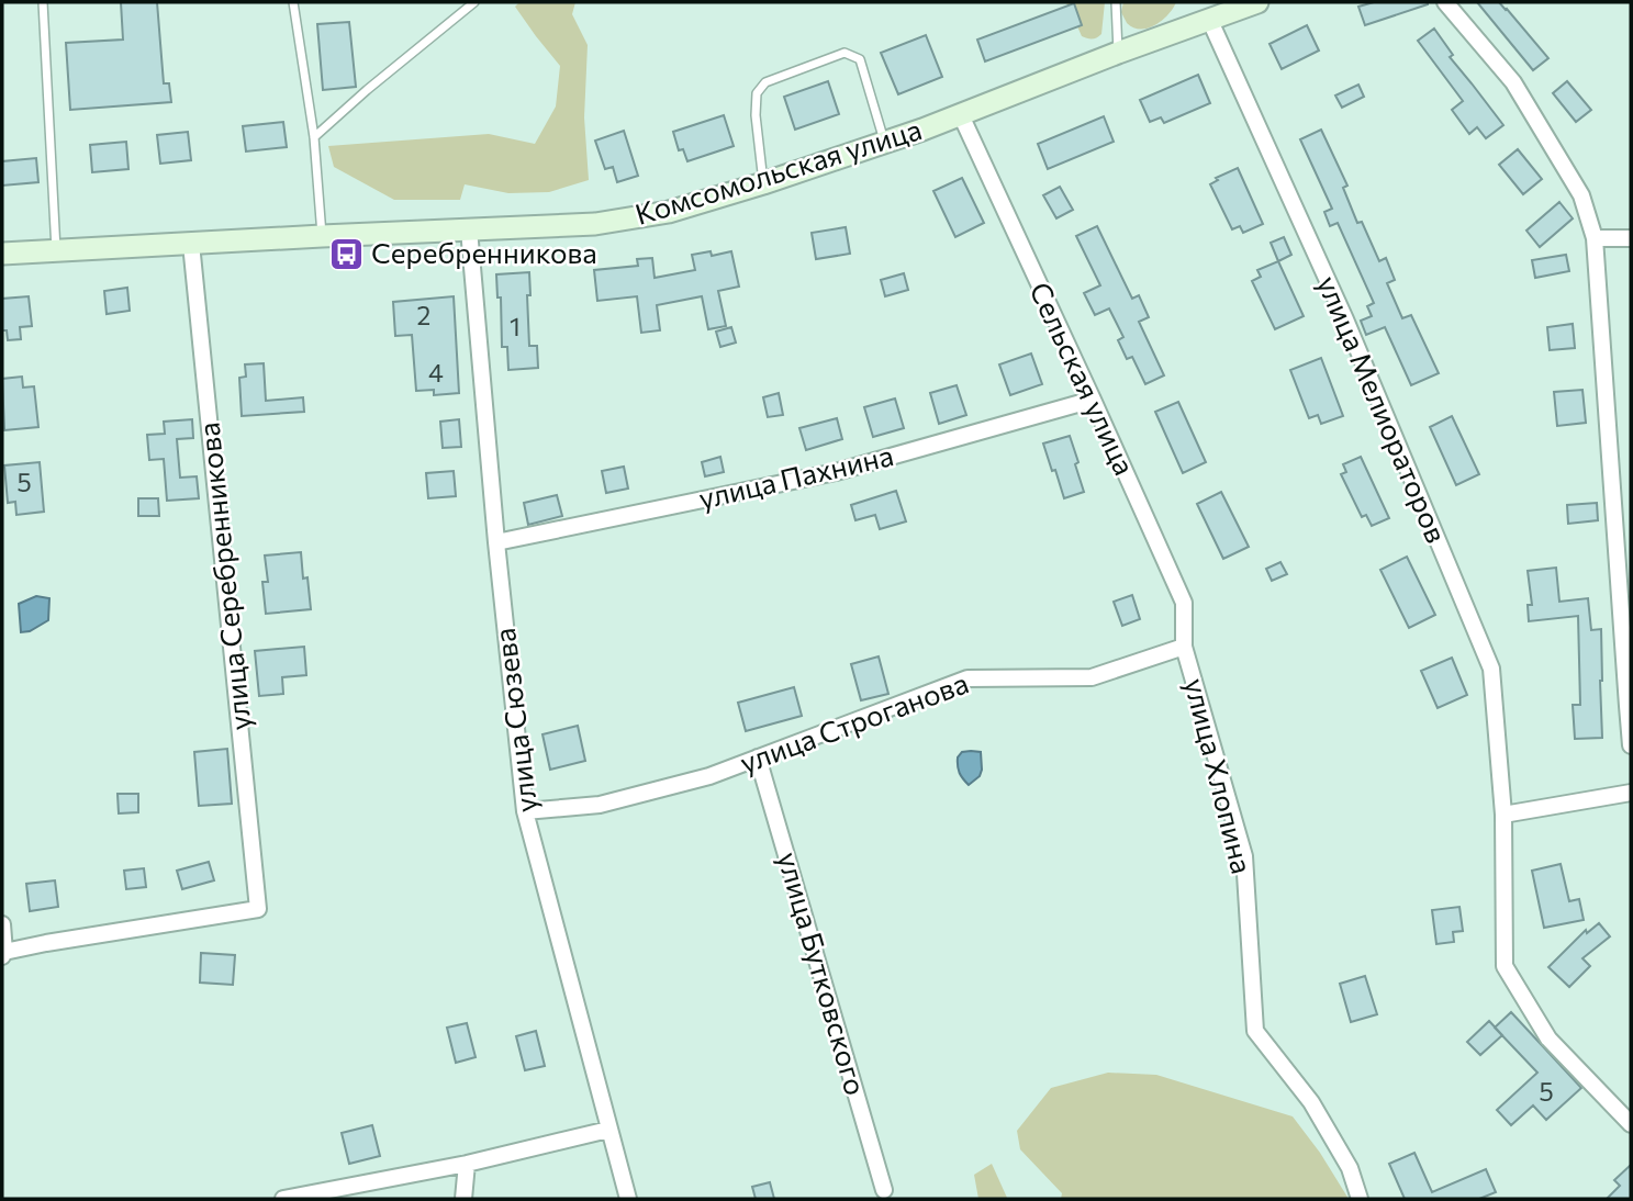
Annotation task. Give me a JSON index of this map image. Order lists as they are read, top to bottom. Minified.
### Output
{"streets":{"main road":["Комсомольская улица"],"street":["Сельская улица","улица Мелиораторов","улица Пахнина","улица Серебренникова","улица Сюзева","улица Строганова","улица Хлопина","улица Бутковского"]},"crossings":[["Комсомольская улица","Сельская улица"],["Комсомольская улица","улица Мелиораторов"],["Комсомольская улица","улица Серебренникова"],["Комсомольская улица","улица Сюзева"],["Сельская улица","улица Пахнина"],["Сельская улица","улица Строганова"],["Сельская улица","улица Хлопина"],["улица Пахнина","улица Сюзева"],["улица Сюзева","улица Строганова"],["улица Строганова","улица Хлопина"],["улица Строганова","улица Бутковского"]],"places":{"bus stop":["Серебренникова"]},"house_numbers":["2","1","4","5","5"]}
